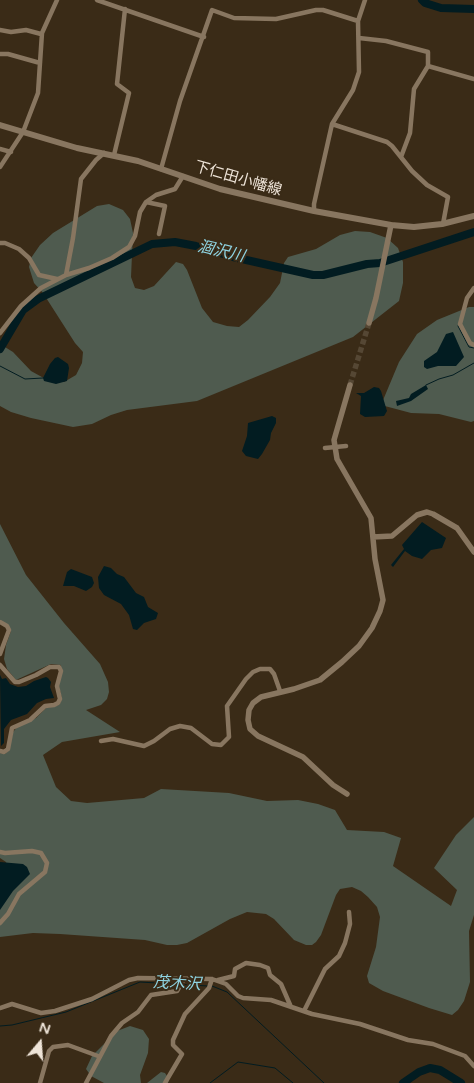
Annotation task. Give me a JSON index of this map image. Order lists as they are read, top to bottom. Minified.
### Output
{"streets":{"main road":["下仁田小幡線"]},"water":["涸沢川","茂木沢"],"north":"top"}
